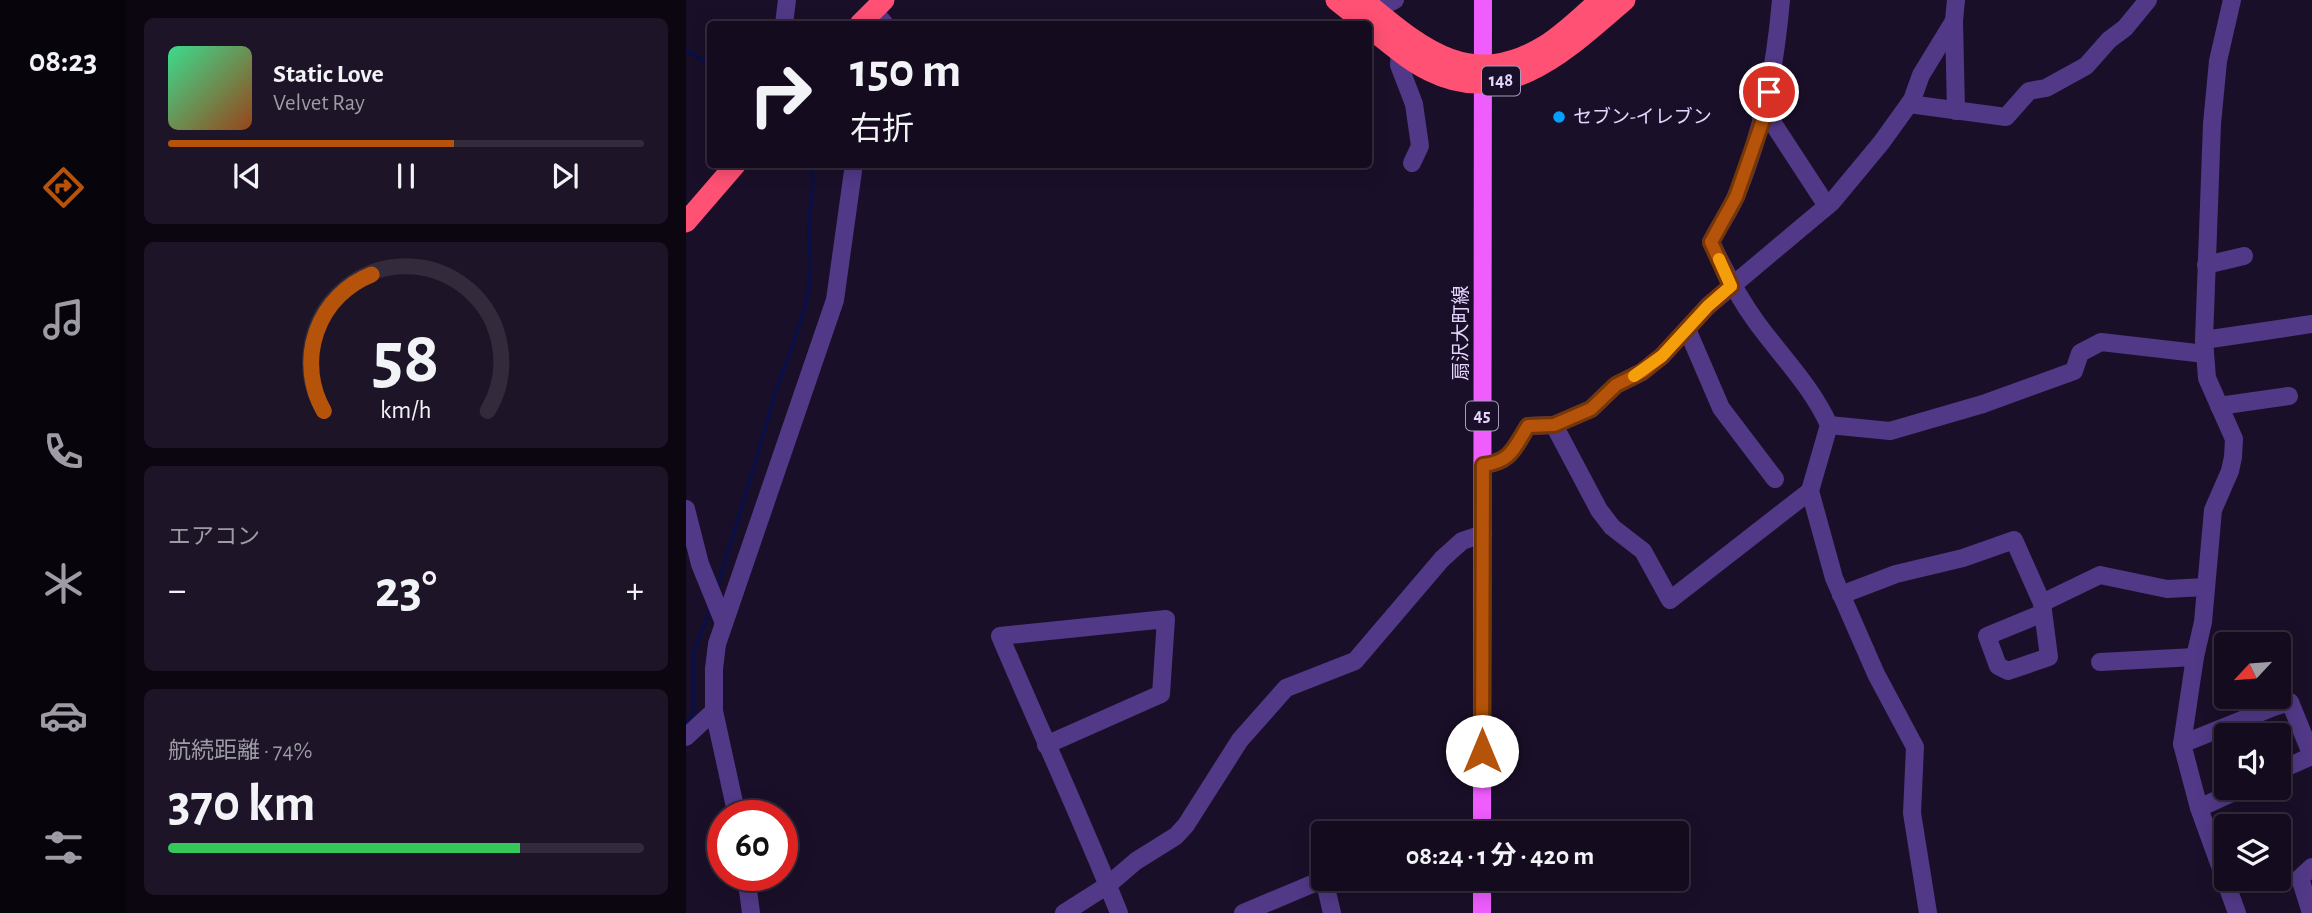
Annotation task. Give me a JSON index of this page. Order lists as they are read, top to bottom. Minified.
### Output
{"streets":{"highway":["148"],"main road":["扇沢大町線","45"]},"crossings":[["148","扇沢大町線"]],"places":["セブン-イレブン"],"north":"bottom left","page":{"tabs":"08:23","turn":["150 m","右折"],"song":["Static Love","Velvet Ray"],"tile":["エアコン",["航続距離 · 74%","370 km"]],"heat":["−","23°","+"],"limit":"60","trip":"08:24 · 1 分 · 420 m","gauge":["58","km/h"]}}
